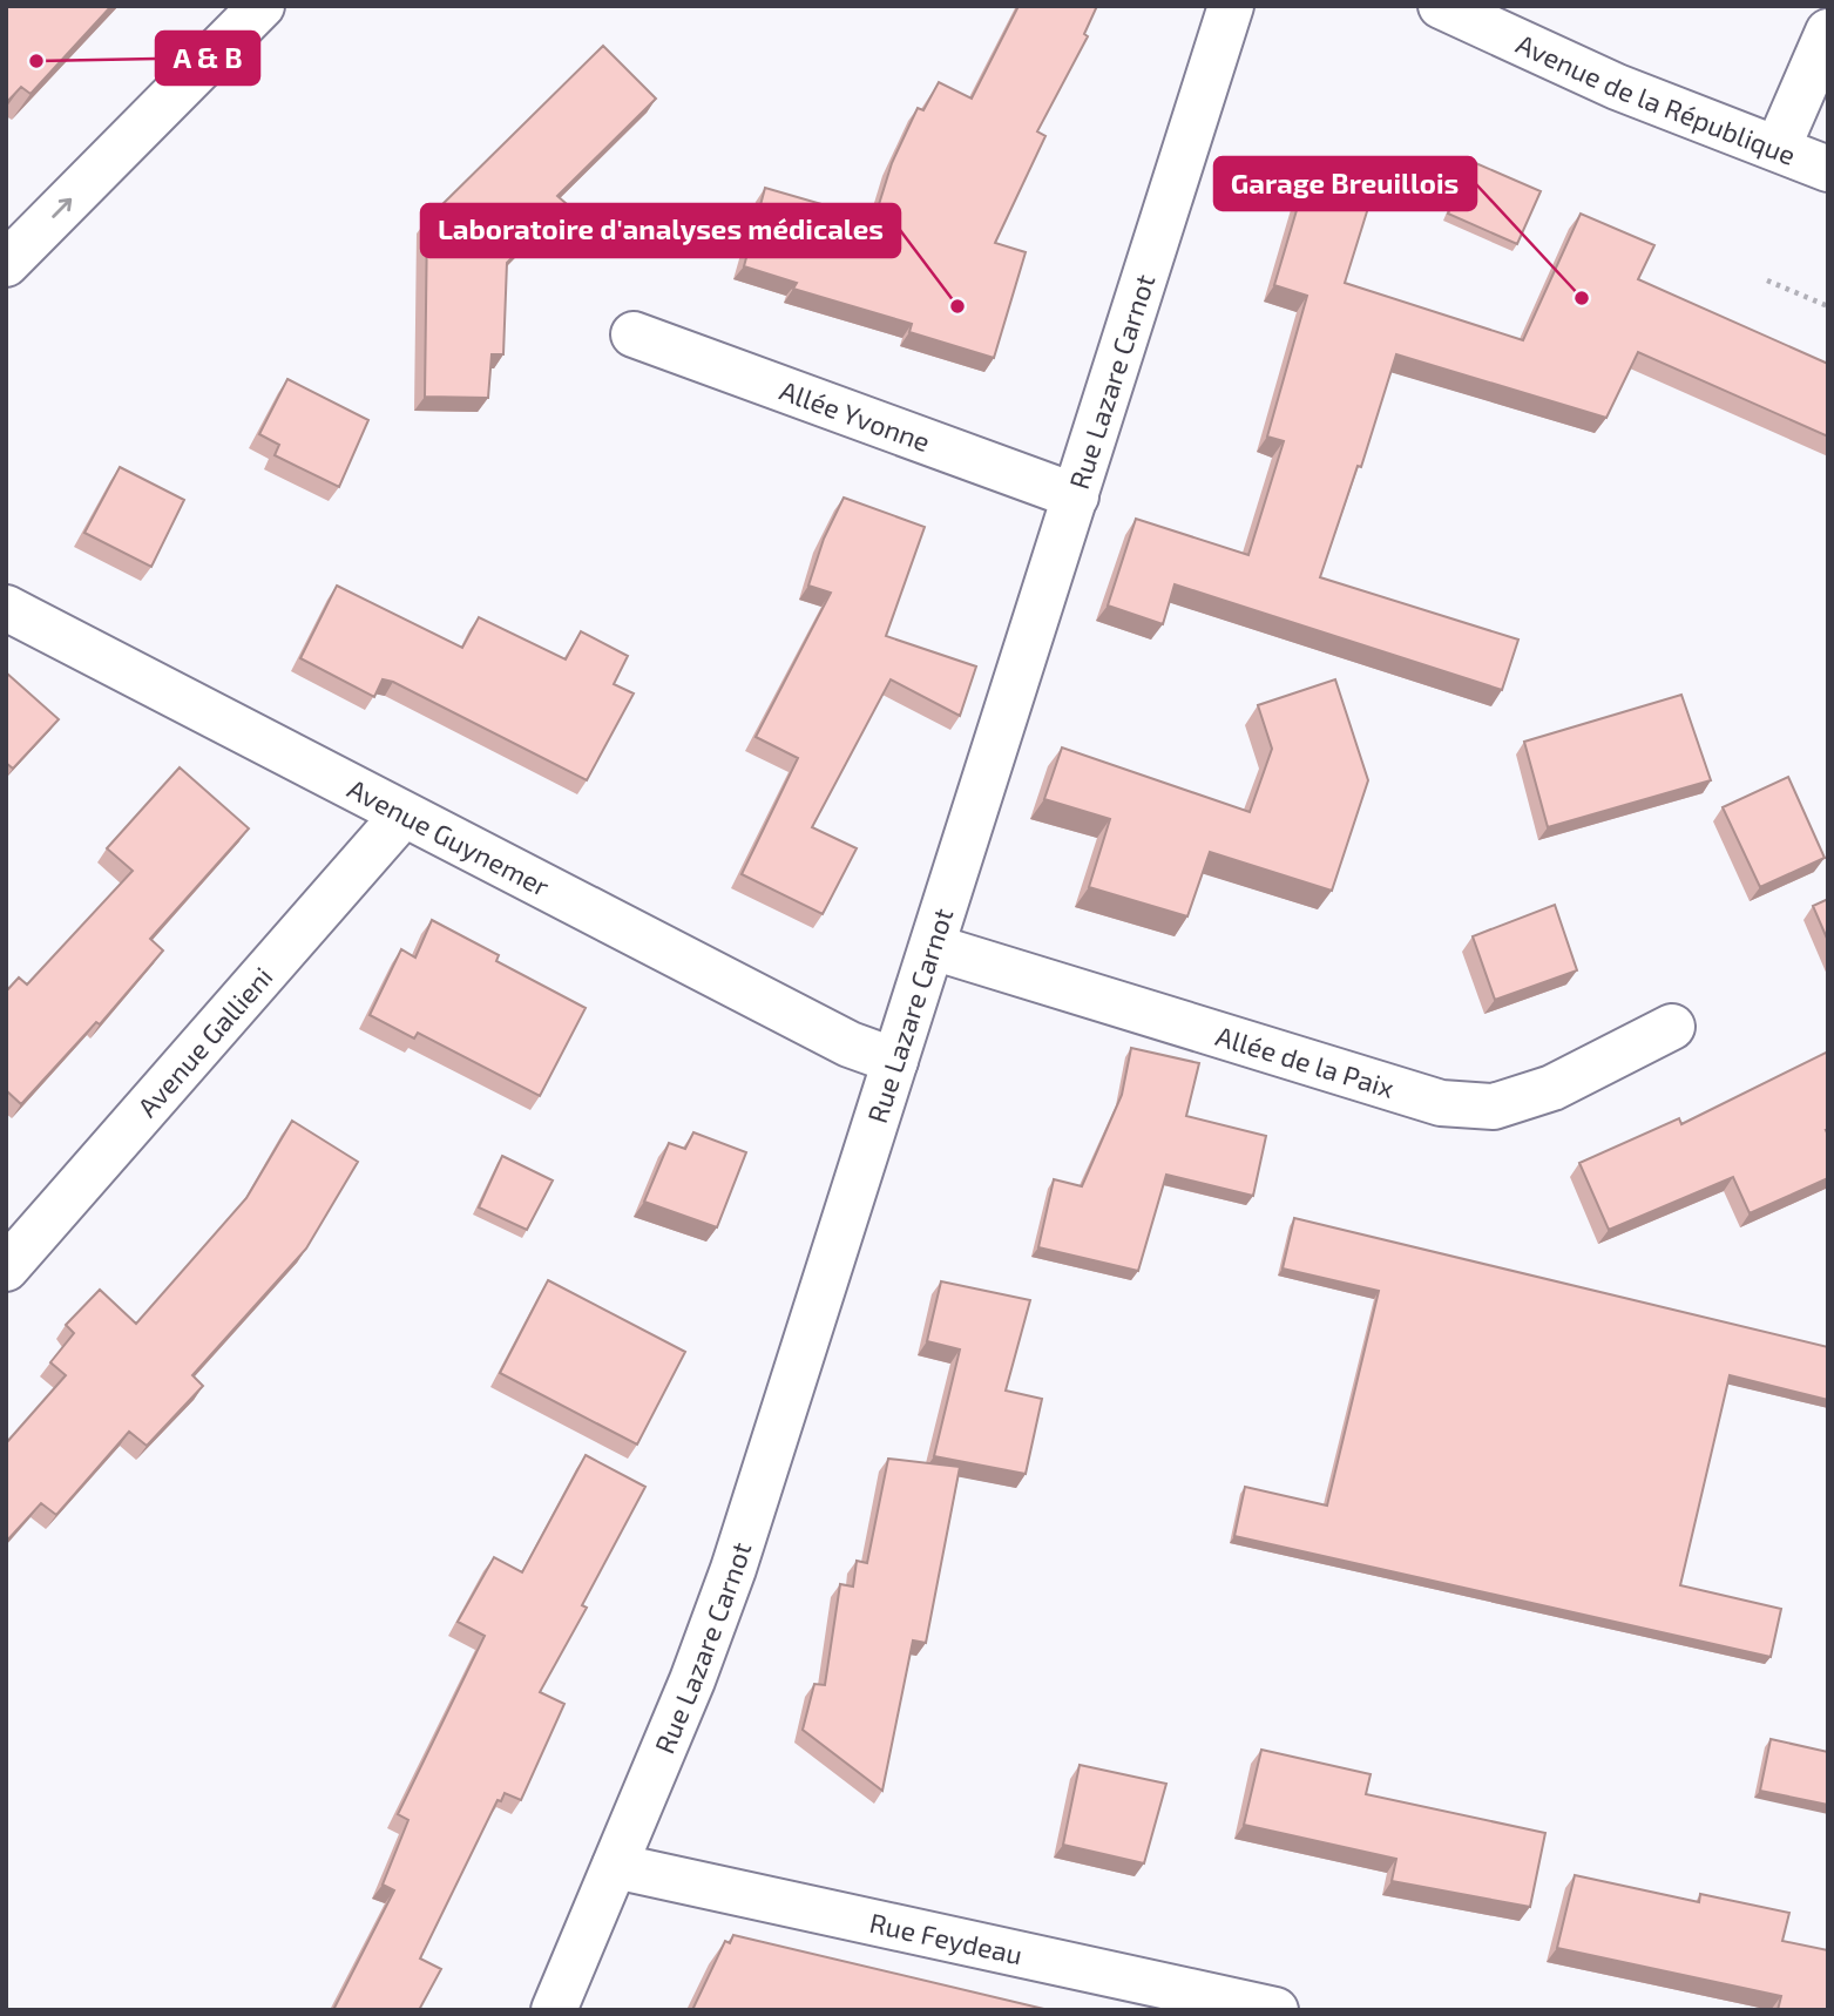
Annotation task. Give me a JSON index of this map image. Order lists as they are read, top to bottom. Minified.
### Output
{"streets":{"street":["Avenue de la République","Rue Lazare Carnot","Allée Yvonne","Avenue Guynemer","Avenue Gallieni","Allée de la Paix","Rue Feydeau"]},"crossings":[["Rue Lazare Carnot","Allée Yvonne"],["Rue Lazare Carnot","Avenue Guynemer"],["Rue Lazare Carnot","Allée de la Paix"],["Rue Lazare Carnot","Rue Feydeau"],["Avenue Guynemer","Avenue Gallieni"]],"places":["A & B","Garage Breuillois","Laboratoire d'analyses médicales"]}
